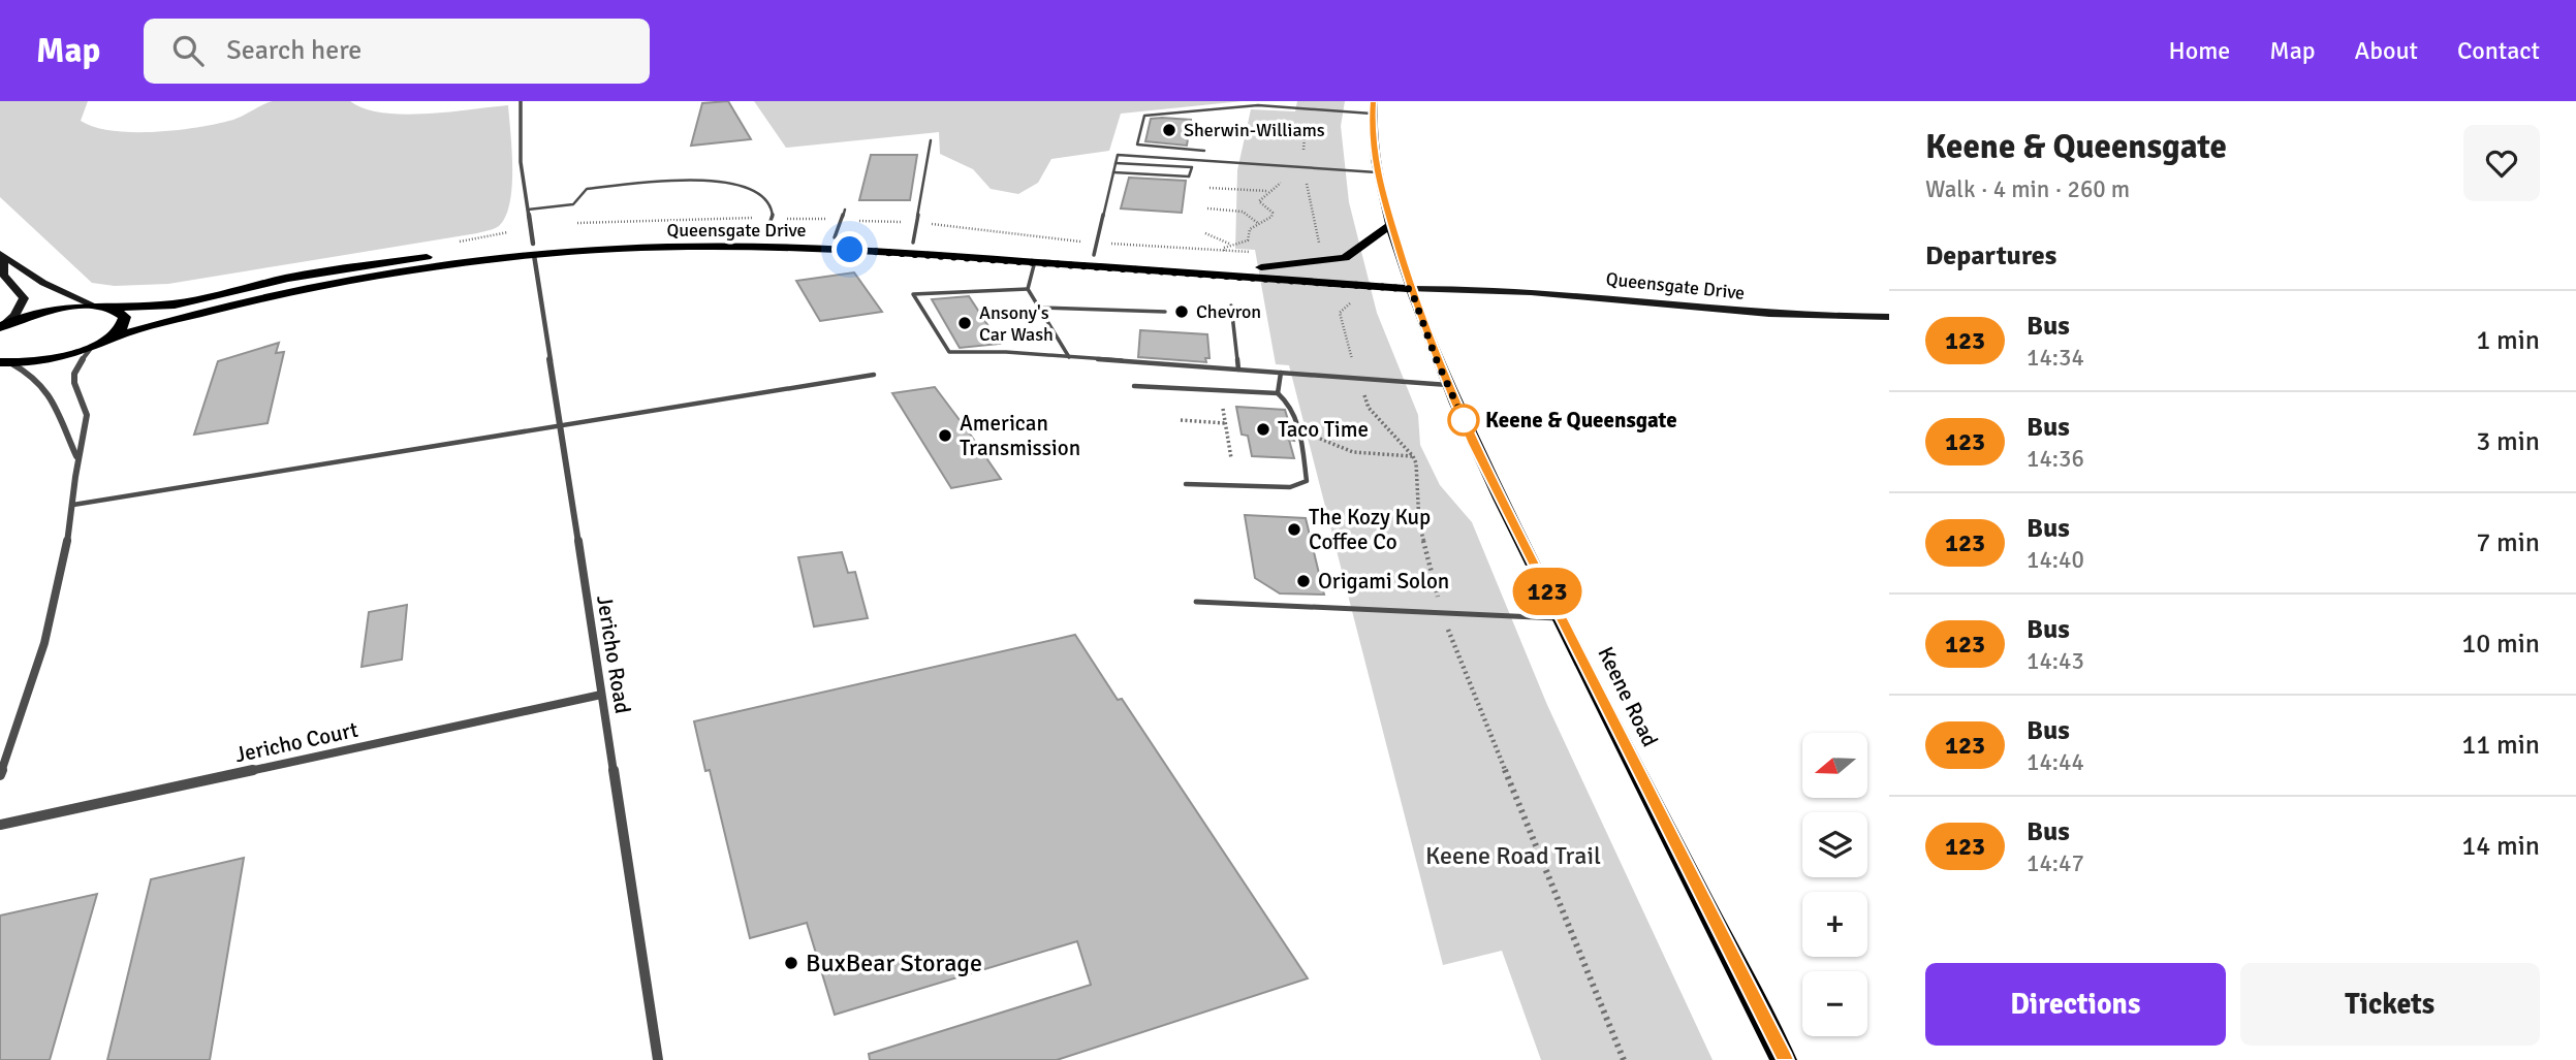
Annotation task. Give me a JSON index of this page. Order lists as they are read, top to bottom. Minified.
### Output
{"streets":{"main road":["Queensgate Drive","Keene Road"],"street":["Jericho Road","Jericho Court"]},"crossings":[["Queensgate Drive","Jericho Road"],["Queensgate Drive","Keene Road"],["Jericho Road","Jericho Court"]],"parks":["Keene Road Trail"],"places":["Sherwin-Williams","Chevron","Ansony's Car Wash","Keene & Queensgate","Taco Time","American Transmission","The Kozy Kup Coffee Co","Origami Solon","BuxBear Storage"],"lines":["bus line 123"],"north":"left","page":{"header":"Map","search":"Search here","nav":["Home","Map","About","Contact"],"on_map":"123","heading":[["Keene & Queensgate","Walk · 4 min · 260 m"],"Departures"],"list":[{"mark":"123","name":"Bus","note":"14:34","value":"1 min"},{"mark":"123","name":"Bus","note":"14:36","value":"3 min"},{"mark":"123","name":"Bus","note":"14:40","value":"7 min"},{"mark":"123","name":"Bus","note":"14:43","value":"10 min"},{"mark":"123","name":"Bus","note":"14:44","value":"11 min"},{"mark":"123","name":"Bus","note":"14:47","value":"14 min"}],"map_buttons":["+","−"],"buttons":["Directions","Tickets"]}}
